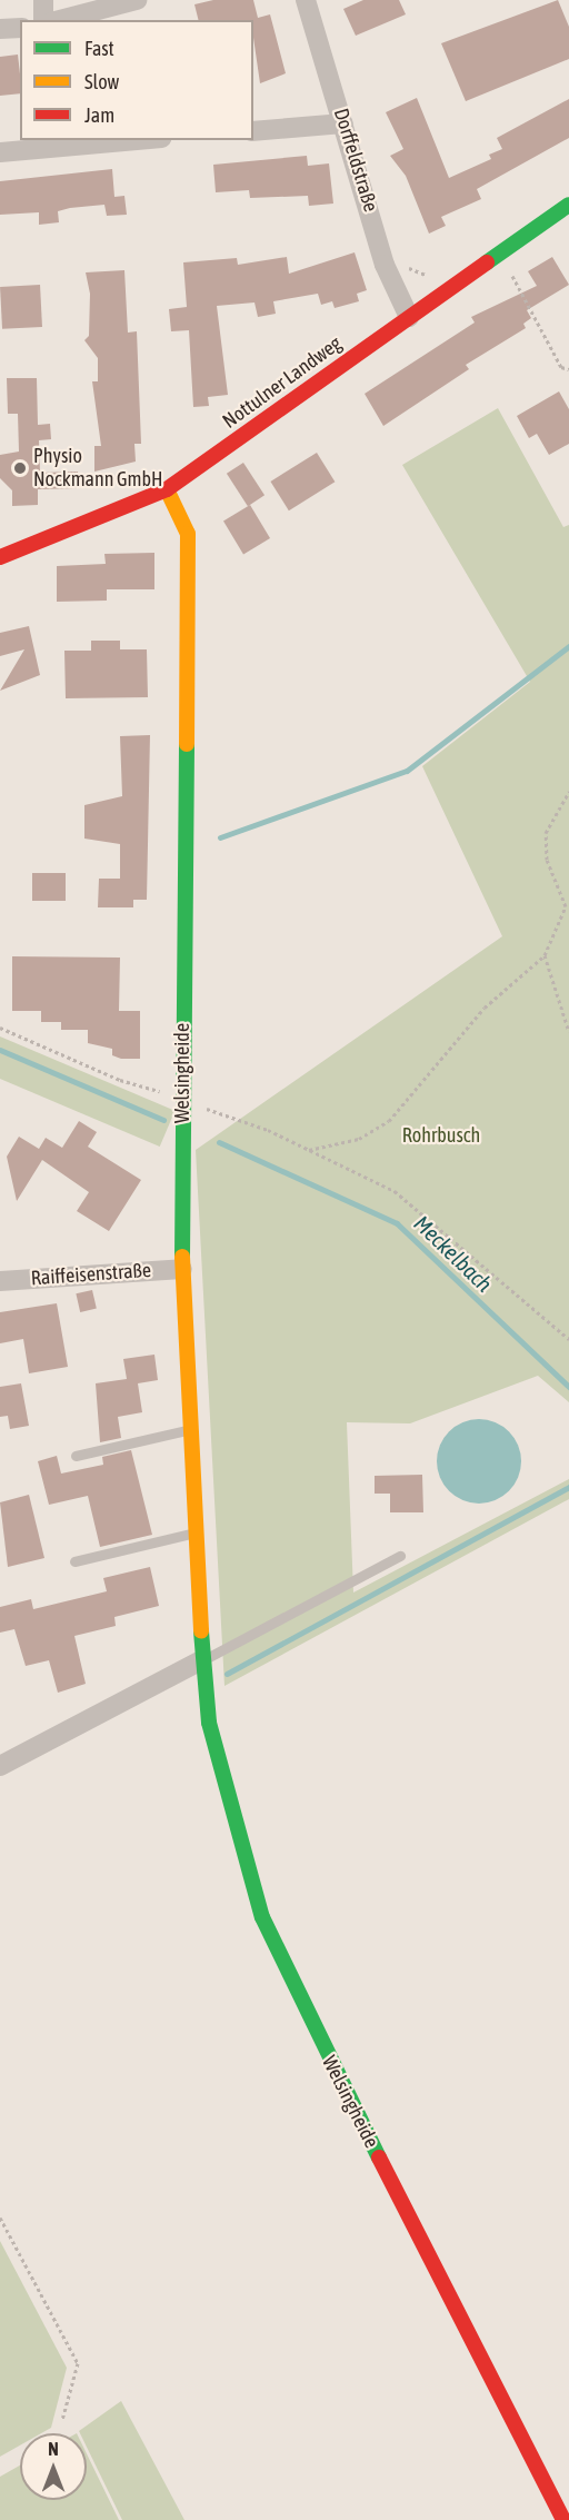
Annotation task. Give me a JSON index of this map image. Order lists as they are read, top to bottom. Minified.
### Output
{"streets":{"street":["Dorffeldstraße","Nottulner Landweg","Welsingheide","Raiffeisenstraße"]},"crossings":[["Dorffeldstraße","Nottulner Landweg"],["Nottulner Landweg","Welsingheide"],["Welsingheide","Raiffeisenstraße"]],"water":["Meckelbach"],"parks":["Rohrbusch"],"places":["Physio Nockmann GmbH"],"legend":["Fast","Slow","Jam"],"north":"top"}
